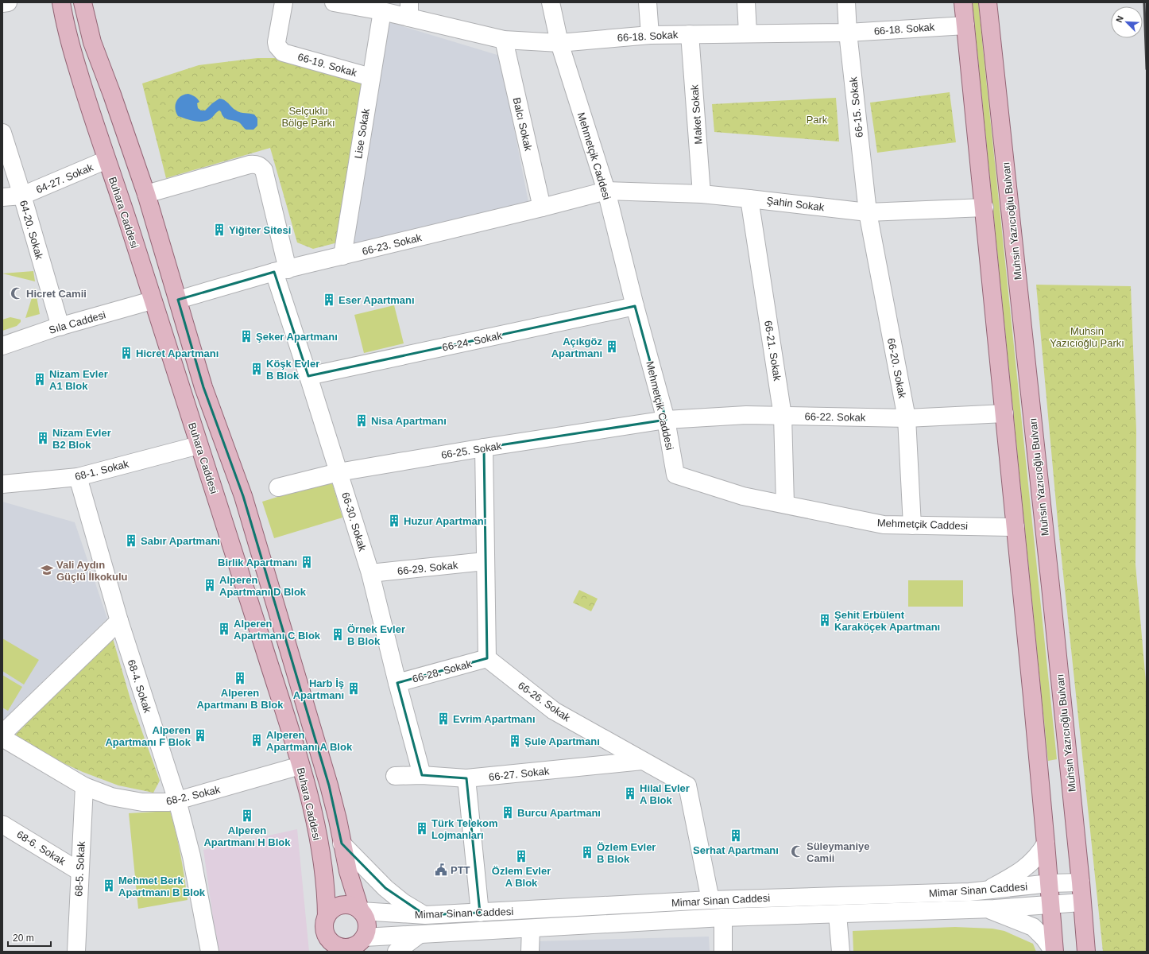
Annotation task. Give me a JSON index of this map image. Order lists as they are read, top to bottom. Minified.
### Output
{"streets":{"main road":["Buhara Caddesi","Muhsin Yazıcıoğlu Bulvarı"],"street":["66-18. Sokak","66-19. Sokak","66-15. Sokak","Maket Sokak","Balcı Sokak","Lise Sokak","Mehmetçik Caddesi","64-27. Sokak","Şahin Sokak","64-20. Sokak","66-23. Sokak","Sıla Caddesi","66-24. Sokak","66-21. Sokak","66-20. Sokak","66-22. Sokak","66-25. Sokak","68-1. Sokak","66-30. Sokak","66-29. Sokak","66-28. Sokak","68-4. Sokak","66-26. Sokak","66-27. Sokak","68-2. Sokak","68-6. Sokak","68-5. Sokak","Mimar Sinan Caddesi"]},"crossings":[["66-18. Sokak","66-15. Sokak"],["66-18. Sokak","Maket Sokak"],["66-18. Sokak","Balcı Sokak"],["66-18. Sokak","Lise Sokak"],["66-18. Sokak","Mehmetçik Caddesi"],["66-19. Sokak","Lise Sokak"],["66-15. Sokak","Şahin Sokak"],["66-15. Sokak","66-20. Sokak"],["Maket Sokak","Şahin Sokak"],["Balcı Sokak","66-23. Sokak"],["Lise Sokak","66-23. Sokak"],["Mehmetçik Caddesi","Şahin Sokak"],["Mehmetçik Caddesi","66-23. Sokak"],["Mehmetçik Caddesi","66-24. Sokak"],["Mehmetçik Caddesi","66-21. Sokak"],["Mehmetçik Caddesi","66-20. Sokak"],["Mehmetçik Caddesi","66-22. Sokak"],["Mehmetçik Caddesi","66-25. Sokak"],["64-27. Sokak","Buhara Caddesi"],["64-27. Sokak","64-20. Sokak"],["Şahin Sokak","66-23. Sokak"],["Şahin Sokak","66-21. Sokak"],["Şahin Sokak","66-20. Sokak"],["Buhara Caddesi","66-23. Sokak"],["Buhara Caddesi","Sıla Caddesi"],["Buhara Caddesi","68-1. Sokak"],["Buhara Caddesi","66-30. Sokak"],["Buhara Caddesi","68-2. Sokak"],["Buhara Caddesi","Mimar Sinan Caddesi"],["Muhsin Yazıcıoğlu Bulvarı","Mimar Sinan Caddesi"],["64-20. Sokak","Sıla Caddesi"],["66-23. Sokak","66-30. Sokak"],["66-24. Sokak","66-30. Sokak"],["66-21. Sokak","66-22. Sokak"],["66-20. Sokak","66-22. Sokak"],["66-22. Sokak","66-25. Sokak"],["66-25. Sokak","66-30. Sokak"],["68-1. Sokak","68-4. Sokak"],["66-30. Sokak","66-29. Sokak"],["66-30. Sokak","66-28. Sokak"],["66-30. Sokak","66-27. Sokak"],["66-28. Sokak","66-26. Sokak"],["68-4. Sokak","68-2. Sokak"],["66-26. Sokak","66-27. Sokak"],["66-26. Sokak","Mimar Sinan Caddesi"],["68-2. Sokak","68-5. Sokak"],["68-6. Sokak","68-5. Sokak"]],"parks":["Selçuklu Bölge Parkı","Park","Muhsin Yazıcıoğlu Parkı"],"places":{"building":["Yiğiter Sitesi","Eser Apartmanı","Şeker Apartmanı","Açıkgöz Apartmanı","Hicret Apartmanı","Köşk Evler B Blok","Nizam Evler A1 Blok","Nisa Apartmanı","Nizam Evler B2 Blok","Huzur Apartmanı","Sabır Apartmanı","Birlik Apartmanı","Alperen Apartmanı D Blok","Şehit Erbülent Karaköçek Apartmanı","Alperen Apartmanı C Blok","Örnek Evler B Blok","Alperen Apartmanı B Blok","Harb İş Apartmanı","Evrim Apartmanı","Alperen Apartmanı F Blok","Alperen Apartmanı A Blok","Şule Apartmanı","Hilal Evler A Blok","Burcu Apartmanı","Alperen Apartmanı H Blok","Türk Telekom Lojmanları","Serhat Apartmanı","Özlem Evler B Blok","Özlem Evler A Blok","Mehmet Berk Apartmanı B Blok"],"mosque":["Hicret Camii","Süleymaniye Camii"],"school or university":["Vali Aydın Güçlü İlkokulu"],"public building":["PTT"]},"scale_bar":"20 m","north":"top left"}
